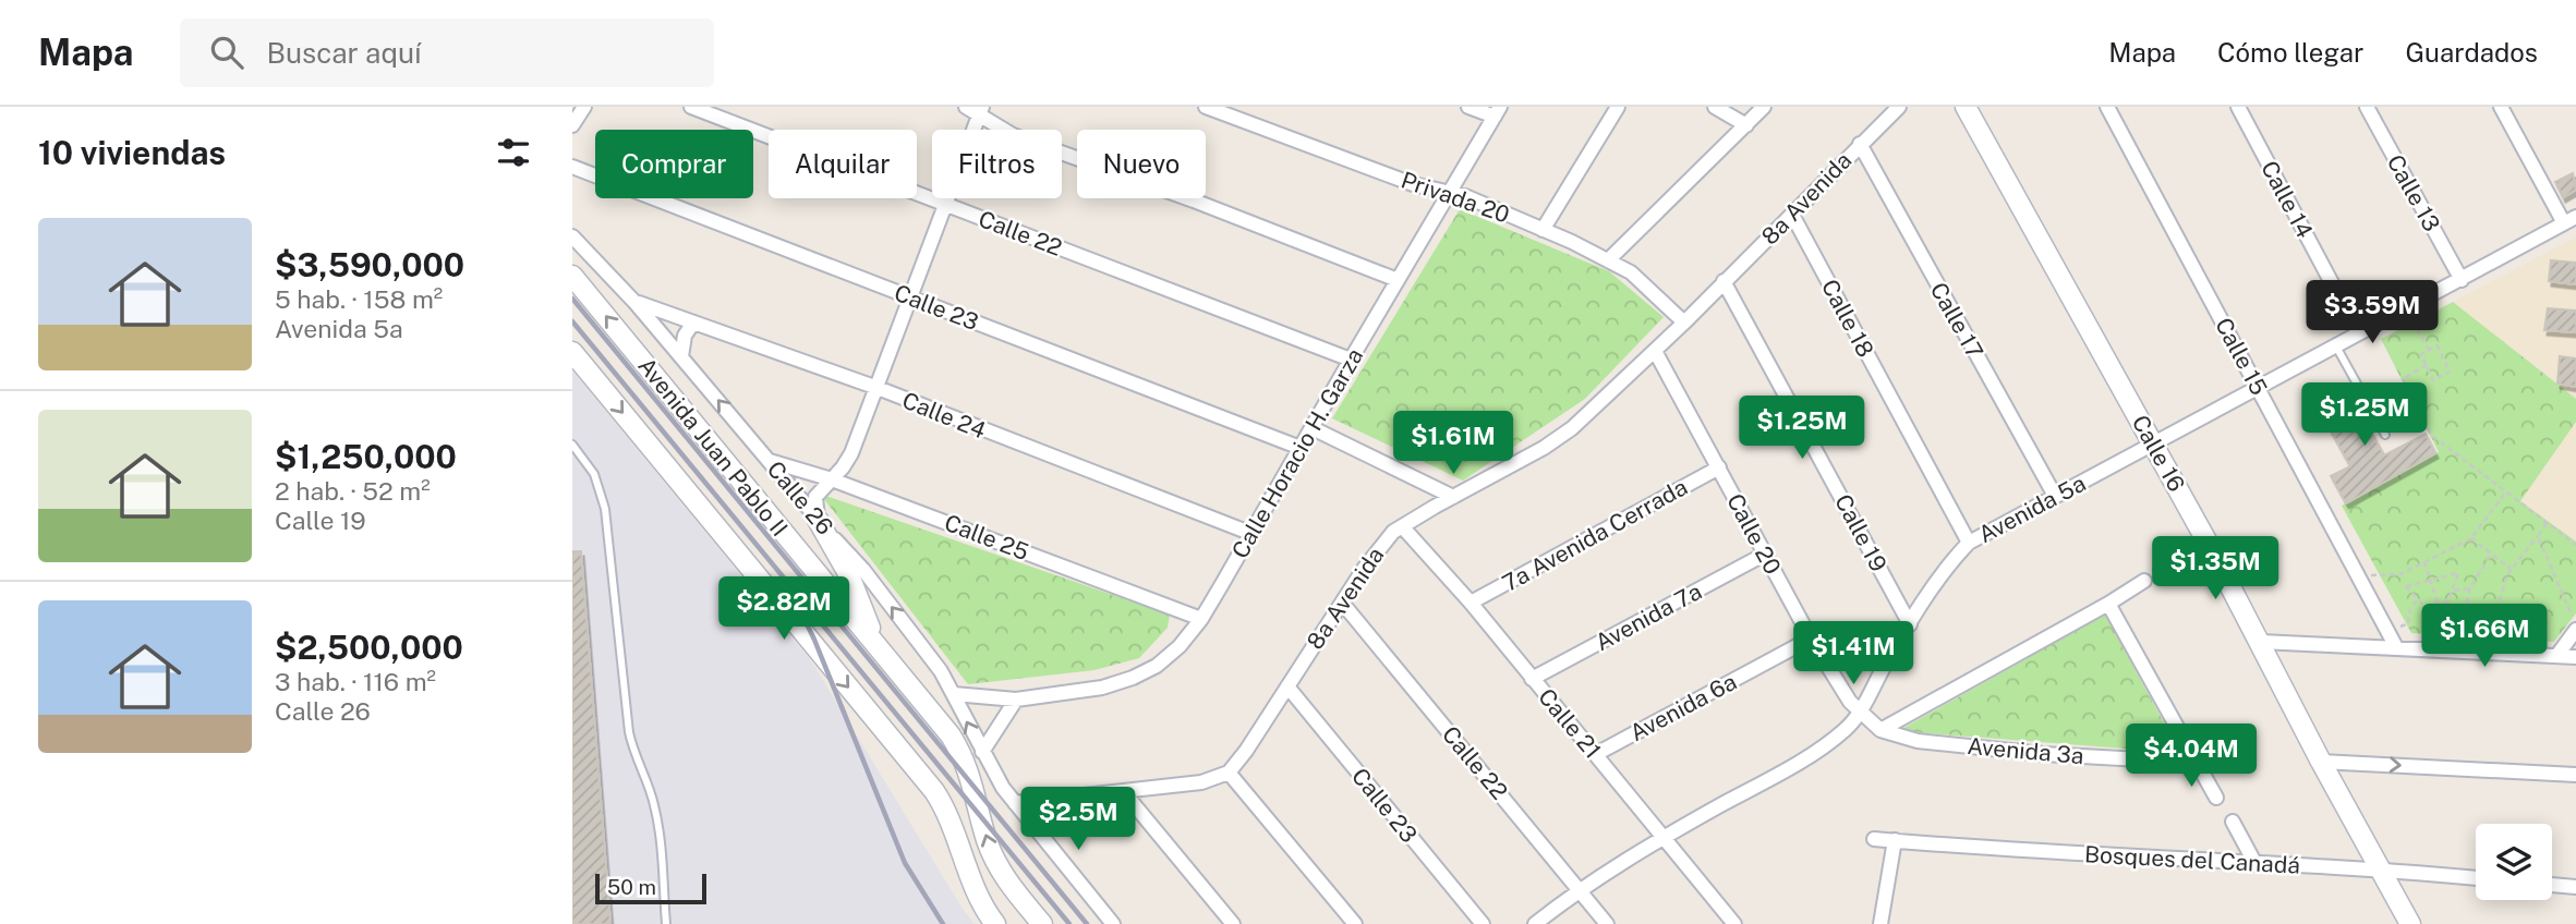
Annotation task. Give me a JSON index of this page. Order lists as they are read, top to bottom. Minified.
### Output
{"streets":{"main road":["Avenida Juan Pablo II","Calle 16"],"street":["Calle 13","Privada 20","8a Avenida","Calle 14","Calle 22","Calle 23","Calle 18","Calle 17","Calle 15","Calle 24","Calle Horacio H. Garza","Calle 26","Avenida 5a","Calle 19","Calle 20","7a Avenida Cerrada","Calle 25","Avenida 7a","Avenida 6a","Calle 21","Avenida 3a","Bosques del Canadá"]},"crossings":[["Calle 13","Avenida 5a"],["Privada 20","8a Avenida"],["Privada 20","Calle Horacio H. Garza"],["8a Avenida","Calle 22"],["8a Avenida","Calle 23"],["8a Avenida","Calle 18"],["8a Avenida","Calle 17"],["8a Avenida","Calle 19"],["8a Avenida","Calle 20"],["8a Avenida","Calle 21"],["Calle 14","Avenida 5a"],["Calle 22","Calle Horacio H. Garza"],["Calle 22","Avenida 5a"],["Calle 23","Calle Horacio H. Garza"],["Calle 18","Avenida 5a"],["Calle 17","Avenida 5a"],["Calle 15","Avenida 5a"],["Calle 24","Calle Horacio H. Garza"],["Calle 24","Calle 26"],["Calle Horacio H. Garza","Calle 26"],["Calle Horacio H. Garza","Calle 25"],["Calle 16","Avenida 5a"],["Calle 16","Bosques del Canadá"],["Calle 26","Calle 25"],["Avenida 5a","Calle 19"],["Avenida 5a","Calle 20"],["Avenida 5a","Calle 21"],["Avenida 5a","Avenida 3a"],["Calle 20","7a Avenida Cerrada"],["Calle 20","Avenida 7a"],["Calle 20","Avenida 6a"],["Calle 20","Avenida 3a"],["7a Avenida Cerrada","Calle 21"],["Avenida 7a","Calle 21"],["Avenida 6a","Calle 21"]],"one_way":["Calle 26"],"scale_bar":"50 m","page":{"header":"Mapa","search":"Buscar aquí","nav":["Mapa","Cómo llegar","Guardados"],"heading":"10 viviendas","chip":["Comprar","Alquilar","Filtros","Nuevo"],"list":[{"name":"$3,590,000","note":"5 hab. · 158 m² · Avenida 5a"},{"name":"$1,250,000","note":"2 hab. · 52 m² · Calle 19"},{"name":"$2,500,000","note":"3 hab. · 116 m² · Calle 26"}],"price":["$3.59M","$1.25M","$1.25M","$1.61M","$1.35M","$2.82M","$1.66M","$1.41M","$4.04M","$2.5M"],"scale":"50 m"}}
